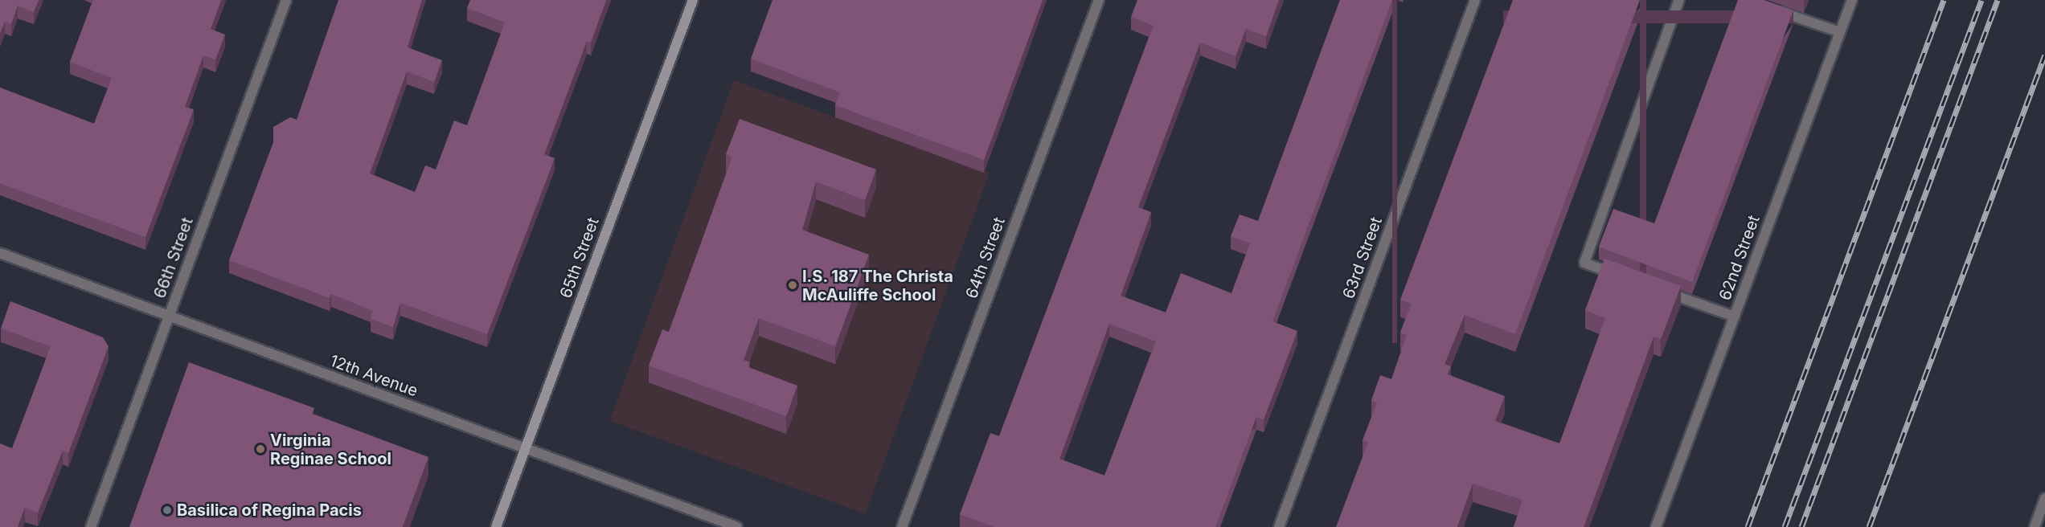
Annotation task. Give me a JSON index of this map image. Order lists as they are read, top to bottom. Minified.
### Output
{"streets":{"main road":["65th Street"],"street":["66th Street","64th Street","63rd Street","62nd Street","12th Avenue"]},"crossings":[["66th Street","12th Avenue"],["65th Street","12th Avenue"]],"places":["I.S. 187 The Christa McAuliffe School","Virginia Reginae School","Basilica of Regina Pacis"]}
